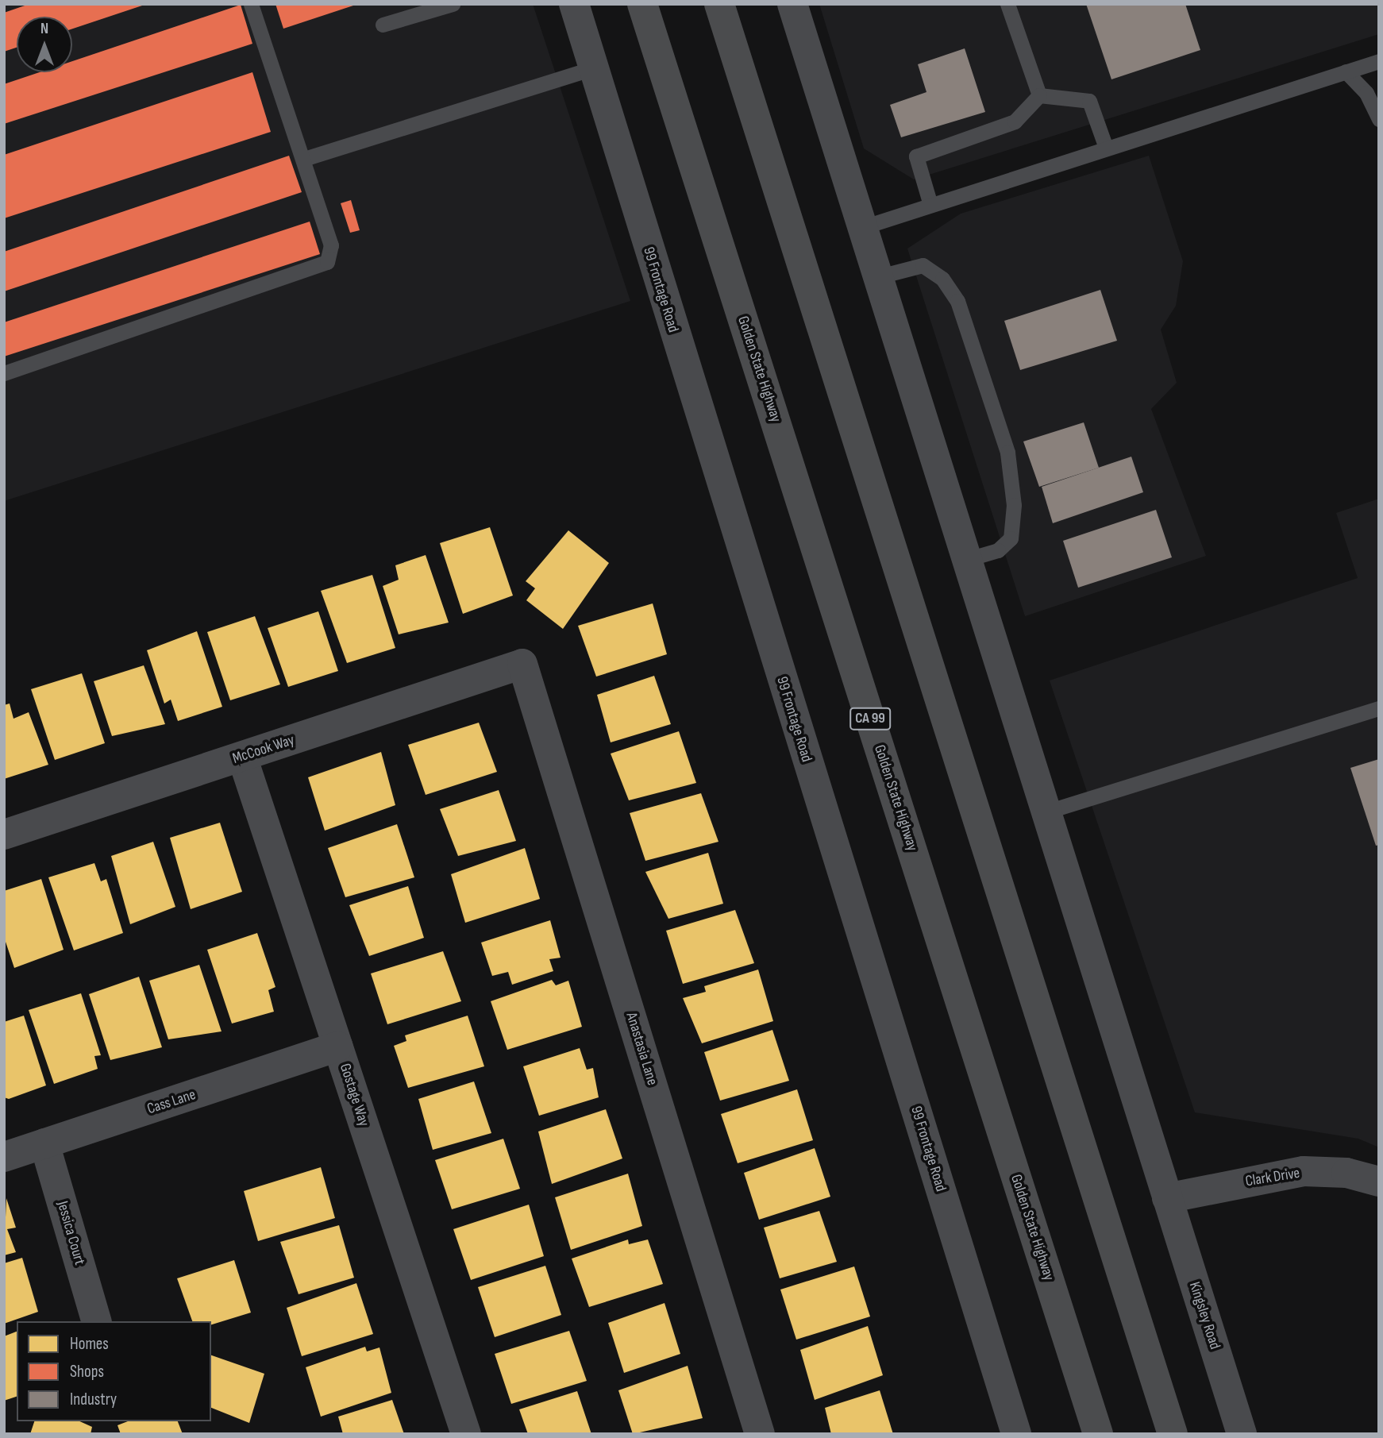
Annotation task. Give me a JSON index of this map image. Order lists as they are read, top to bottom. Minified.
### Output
{"streets":{"highway":["Golden State Highway","CA 99"],"street":["99 Frontage Road","McCook Way","Anastasia Lane","Gostage Way","Cass Lane","Clark Drive","Jessica Court","Kingsley Road"]},"crossings":[["McCook Way","Anastasia Lane"],["McCook Way","Gostage Way"],["Gostage Way","Cass Lane"],["Cass Lane","Jessica Court"],["Clark Drive","Kingsley Road"]],"legend":["Homes","Shops","Industry"],"north":"top"}
